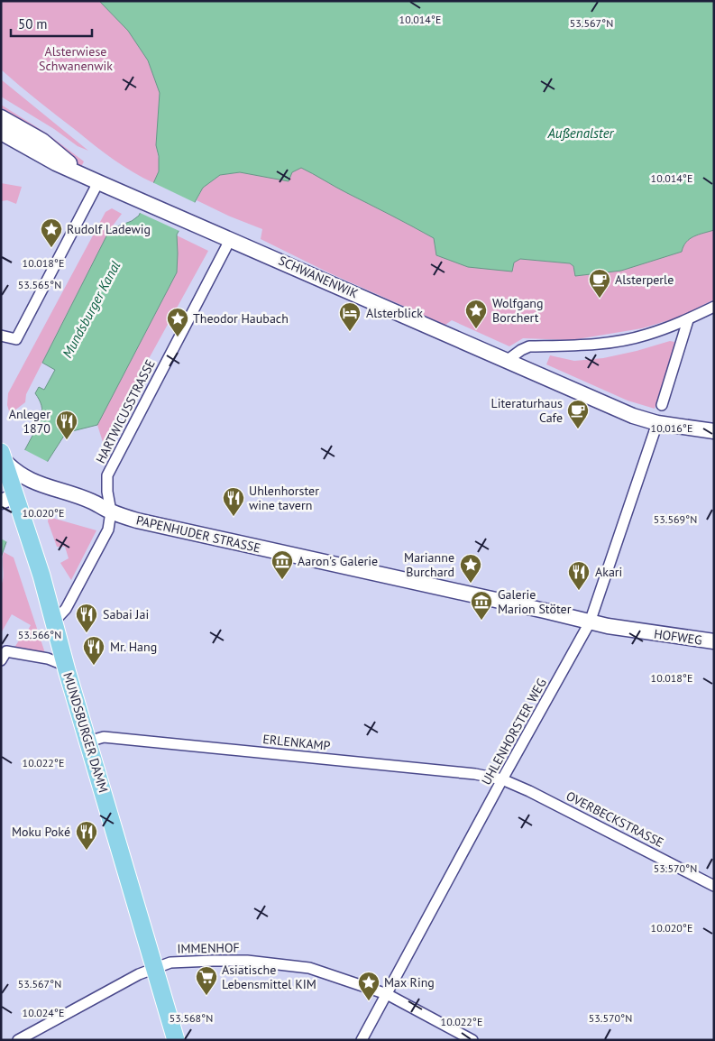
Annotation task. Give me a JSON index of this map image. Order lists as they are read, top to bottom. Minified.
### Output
{"streets":{"main road":["SCHWANENWIK","PAPENHUDER STRASSE","HOFWEG","MUNDSBURGER DAMM"],"street":["HARTWICUSSTRASSE","UHLENHORSTER WEG","ERLENKAMP","OVERBECKSTRASSE","IMMENHOF"]},"crossings":[["SCHWANENWIK","HARTWICUSSTRASSE"],["SCHWANENWIK","UHLENHORSTER WEG"],["HARTWICUSSTRASSE","PAPENHUDER STRASSE"],["HARTWICUSSTRASSE","MUNDSBURGER DAMM"],["PAPENHUDER STRASSE","HOFWEG"],["PAPENHUDER STRASSE","UHLENHORSTER WEG"],["PAPENHUDER STRASSE","MUNDSBURGER DAMM"],["HOFWEG","UHLENHORSTER WEG"],["UHLENHORSTER WEG","ERLENKAMP"],["UHLENHORSTER WEG","OVERBECKSTRASSE"],["UHLENHORSTER WEG","IMMENHOF"],["MUNDSBURGER DAMM","ERLENKAMP"],["MUNDSBURGER DAMM","IMMENHOF"],["ERLENKAMP","OVERBECKSTRASSE"]],"water":["Außenalster","Mundsburger Kanal"],"parks":["Alsterwiese Schwanenwik"],"places":{"place":["Rudolf Ladewig","Wolfgang Borchert","Theodor Haubach","Marianne Burchard","Max Ring"],"cafe":["Alsterperle","Literaturhaus Cafe"],"hotel":["Alsterblick"],"restaurant":["Anleger 1870","Uhlenhorster wine tavern","Akari","Sabai Jai","Mr. Hang","Moku Poké"],"museum":["Aaron's Galerie","Galerie Marion Stöter"],"supermarket":["Asiatische Lebensmittel KIM"]},"scale_bar":"50 m","coordinates":["10.014°E","53.567°N","10.018°E","53.565°N","10.016°E","10.020°E","53.569°N","53.566°N","10.022°E","53.570°N","10.024°E","53.568°N"]}
